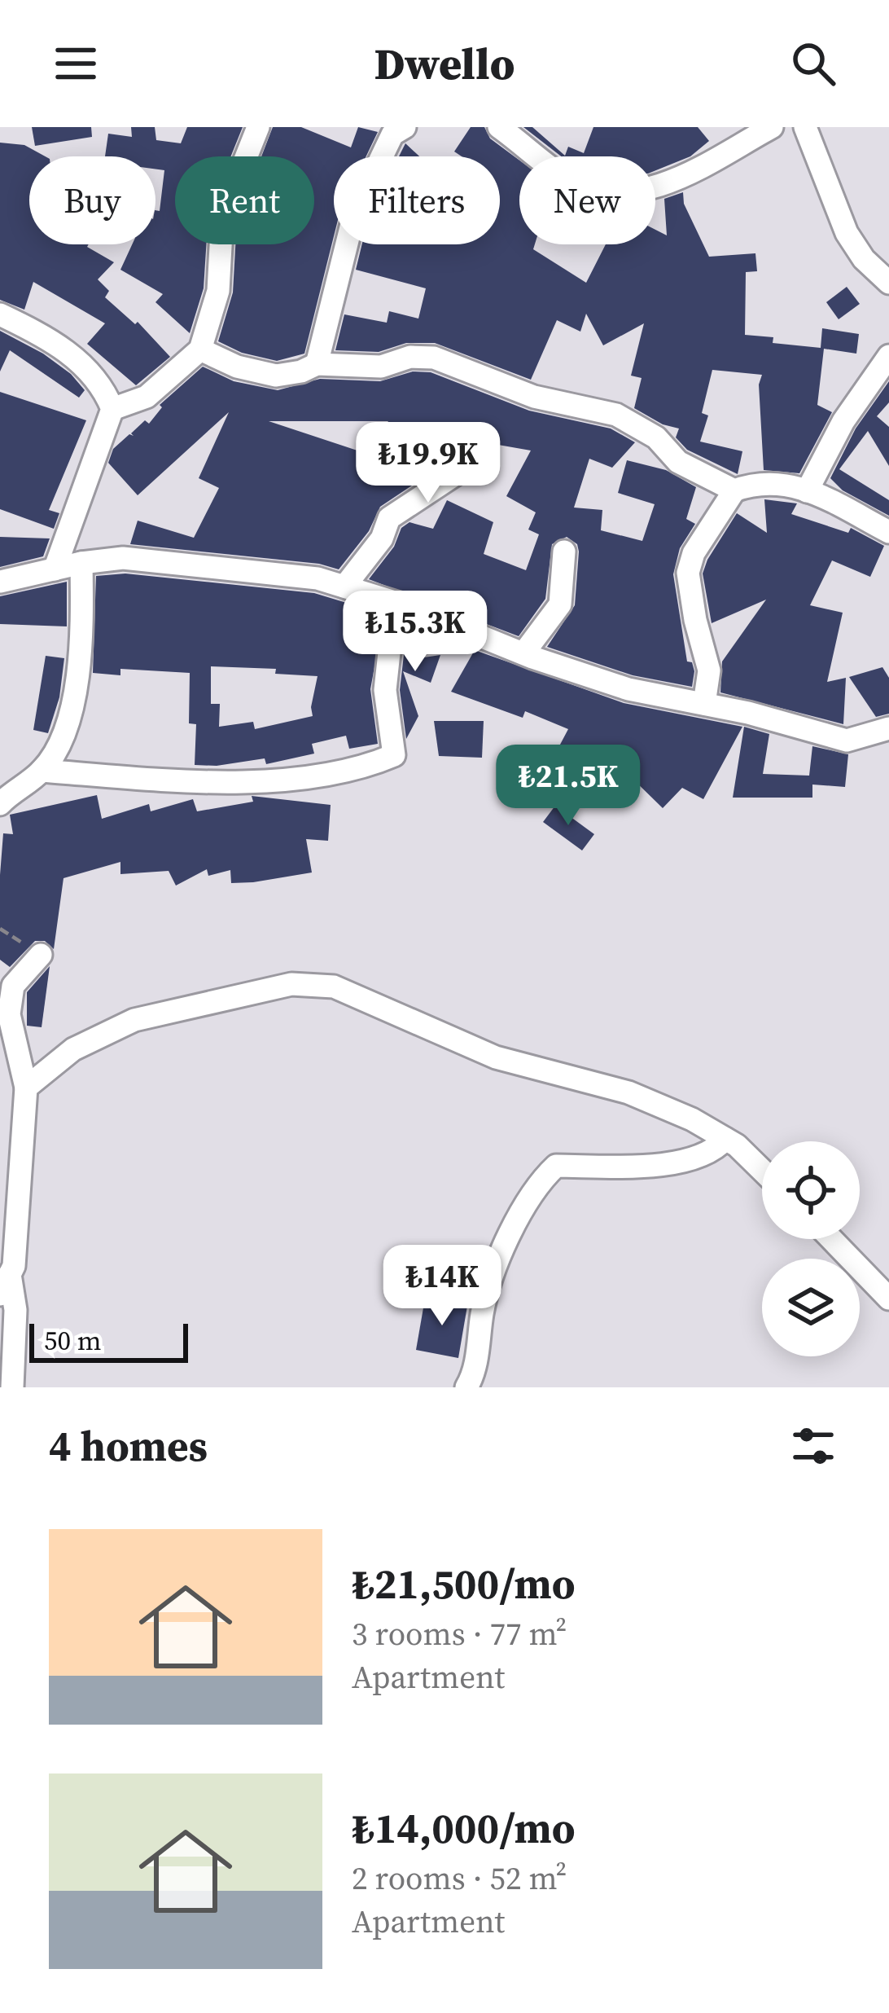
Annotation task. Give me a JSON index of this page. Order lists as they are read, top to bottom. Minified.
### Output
{"scale_bar":"50 m","page":{"header":"Dwello","chip":["Buy","Rent","Filters","New"],"price":["₺19.9K","₺15.3K","₺21.5K","₺14K"],"scale":"50 m","heading":"4 homes","list":[{"name":"₺21,500/mo","note":"3 rooms · 77 m² · Apartment"},{"name":"₺14,000/mo","note":"2 rooms · 52 m² · Apartment"}]}}
